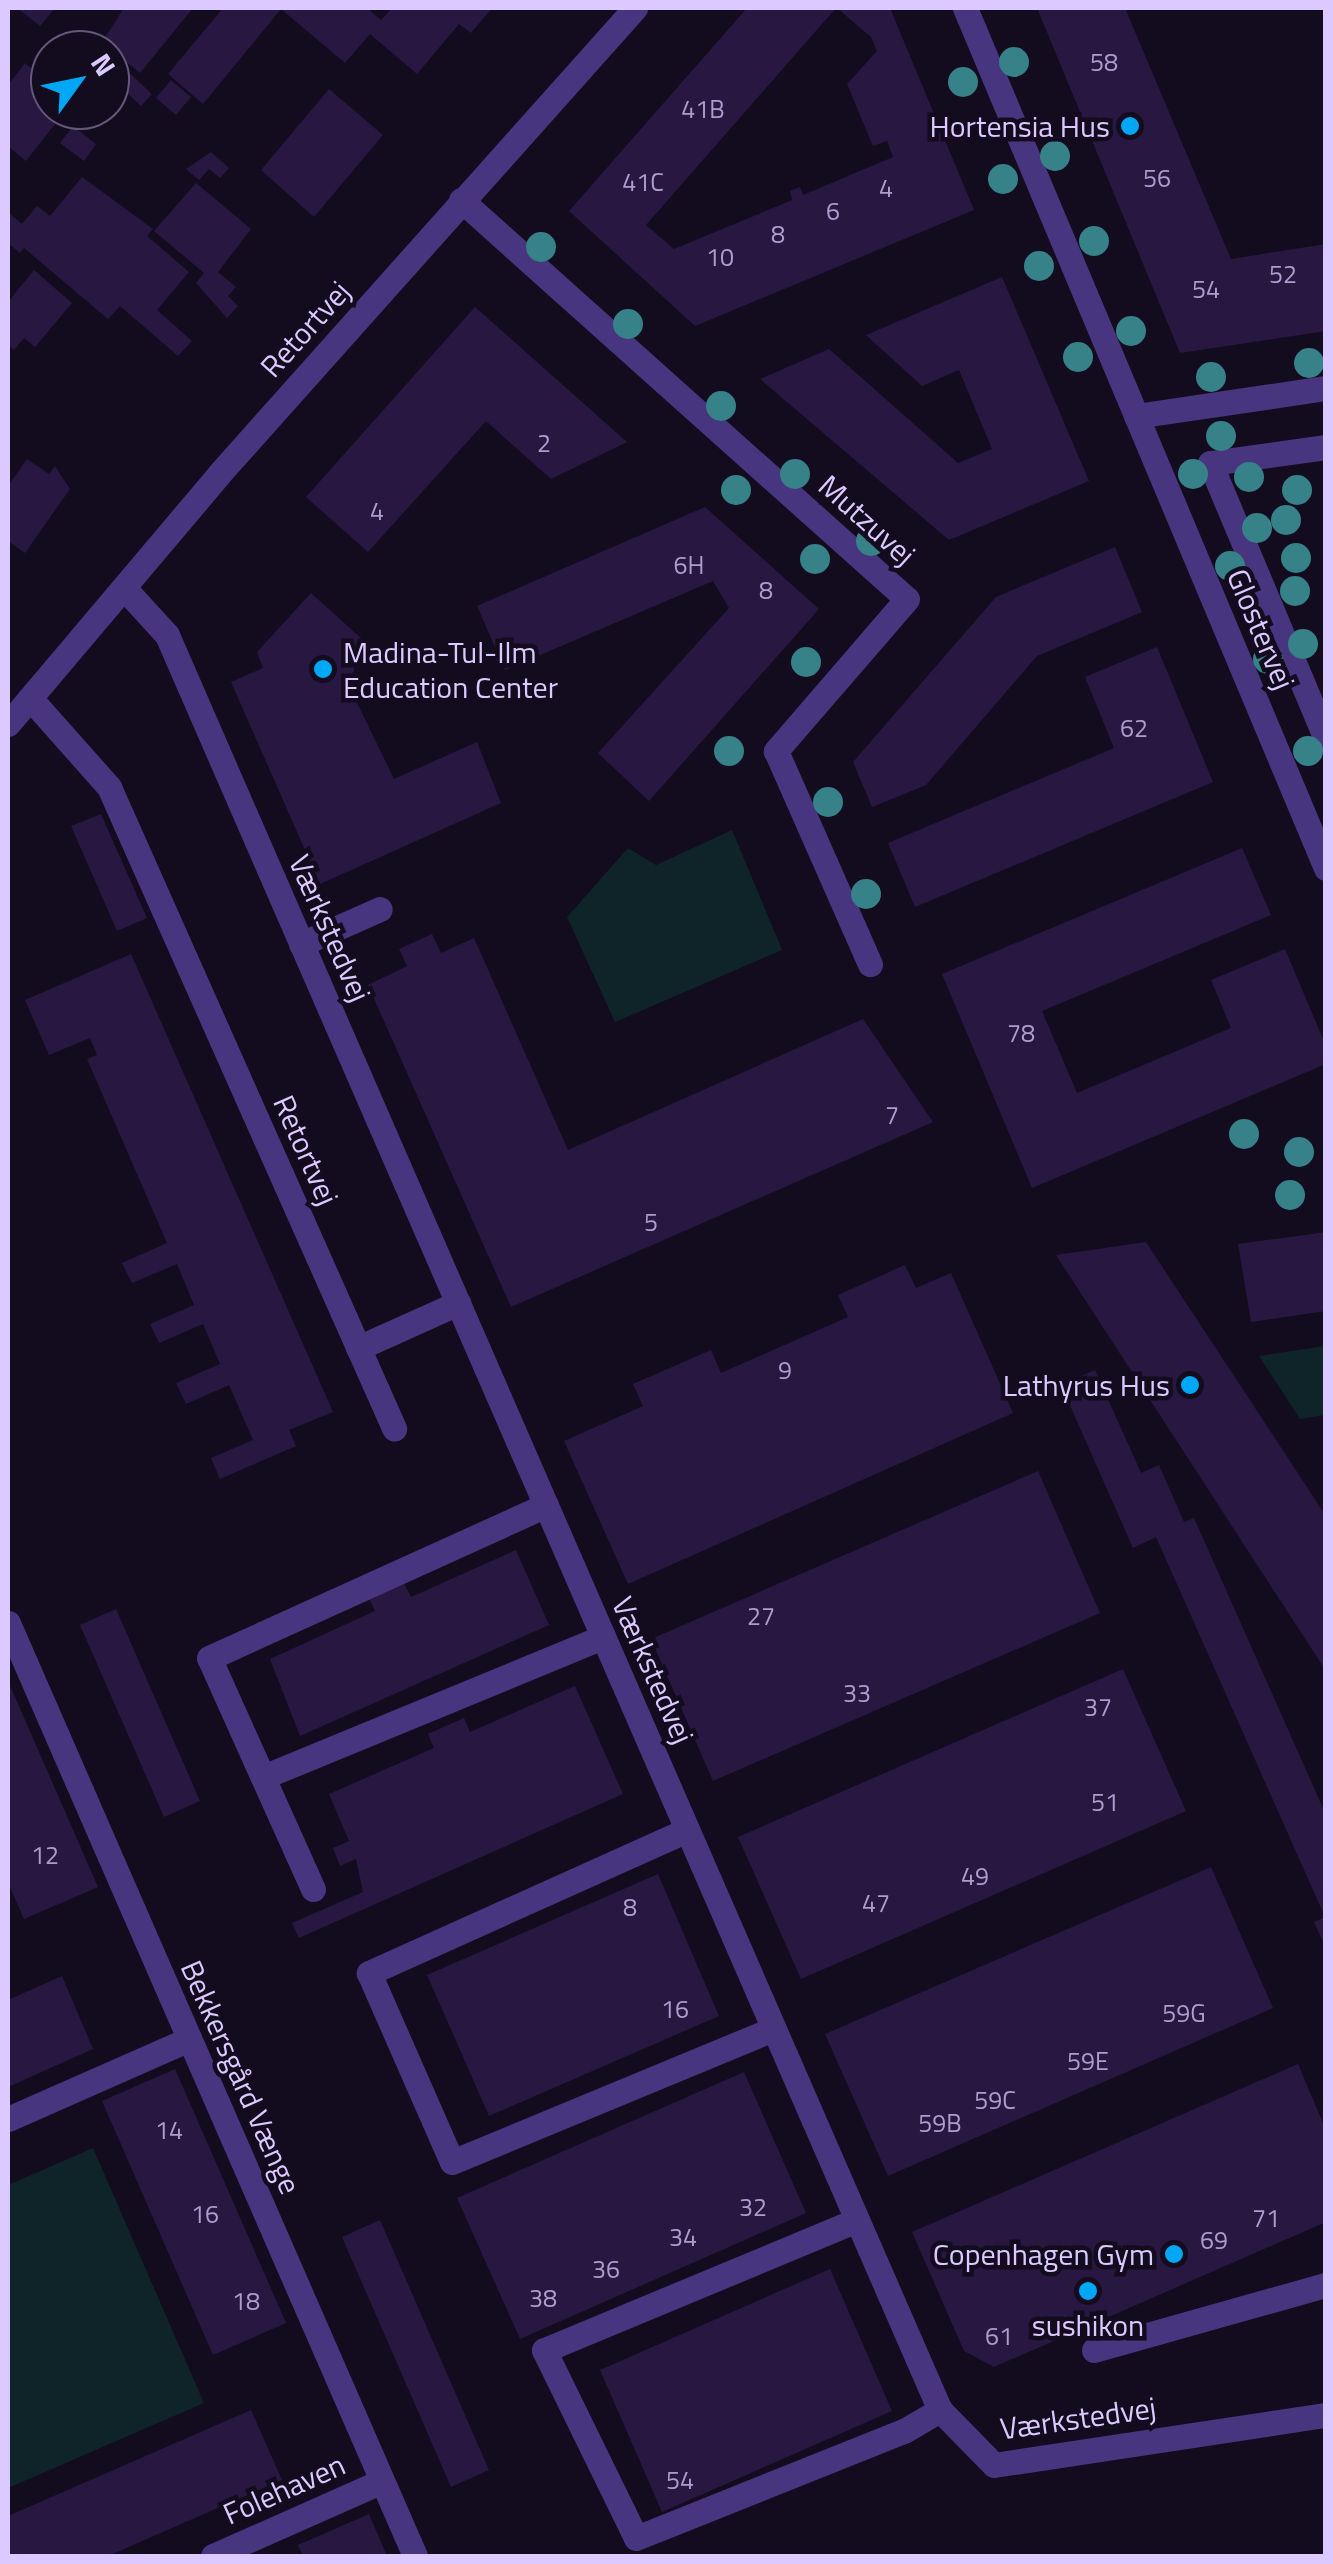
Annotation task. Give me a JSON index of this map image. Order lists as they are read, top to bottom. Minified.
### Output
{"streets":{"street":["Retortvej","Mutzuvej","Glostervej","Værkstedvej","Bekkersgård Vænge","Folehaven"]},"crossings":[["Retortvej","Mutzuvej"],["Retortvej","Værkstedvej"],["Bekkersgård Vænge","Folehaven"]],"places":["Hortensia Hus","Madina-Tul-Ilm Education Center","Lathyrus Hus","Copenhagen Gym","sushikon"],"house_numbers":["58","41B","56","41C","4","6","8","10","52","54","2","4","6H","8","62","78","7","5","9","27","33","37","51","12","49","47","8","16","59G","59E","59C","59B","14","32","16","71","34","69","36","38","18","61","54"],"north":"top right"}
